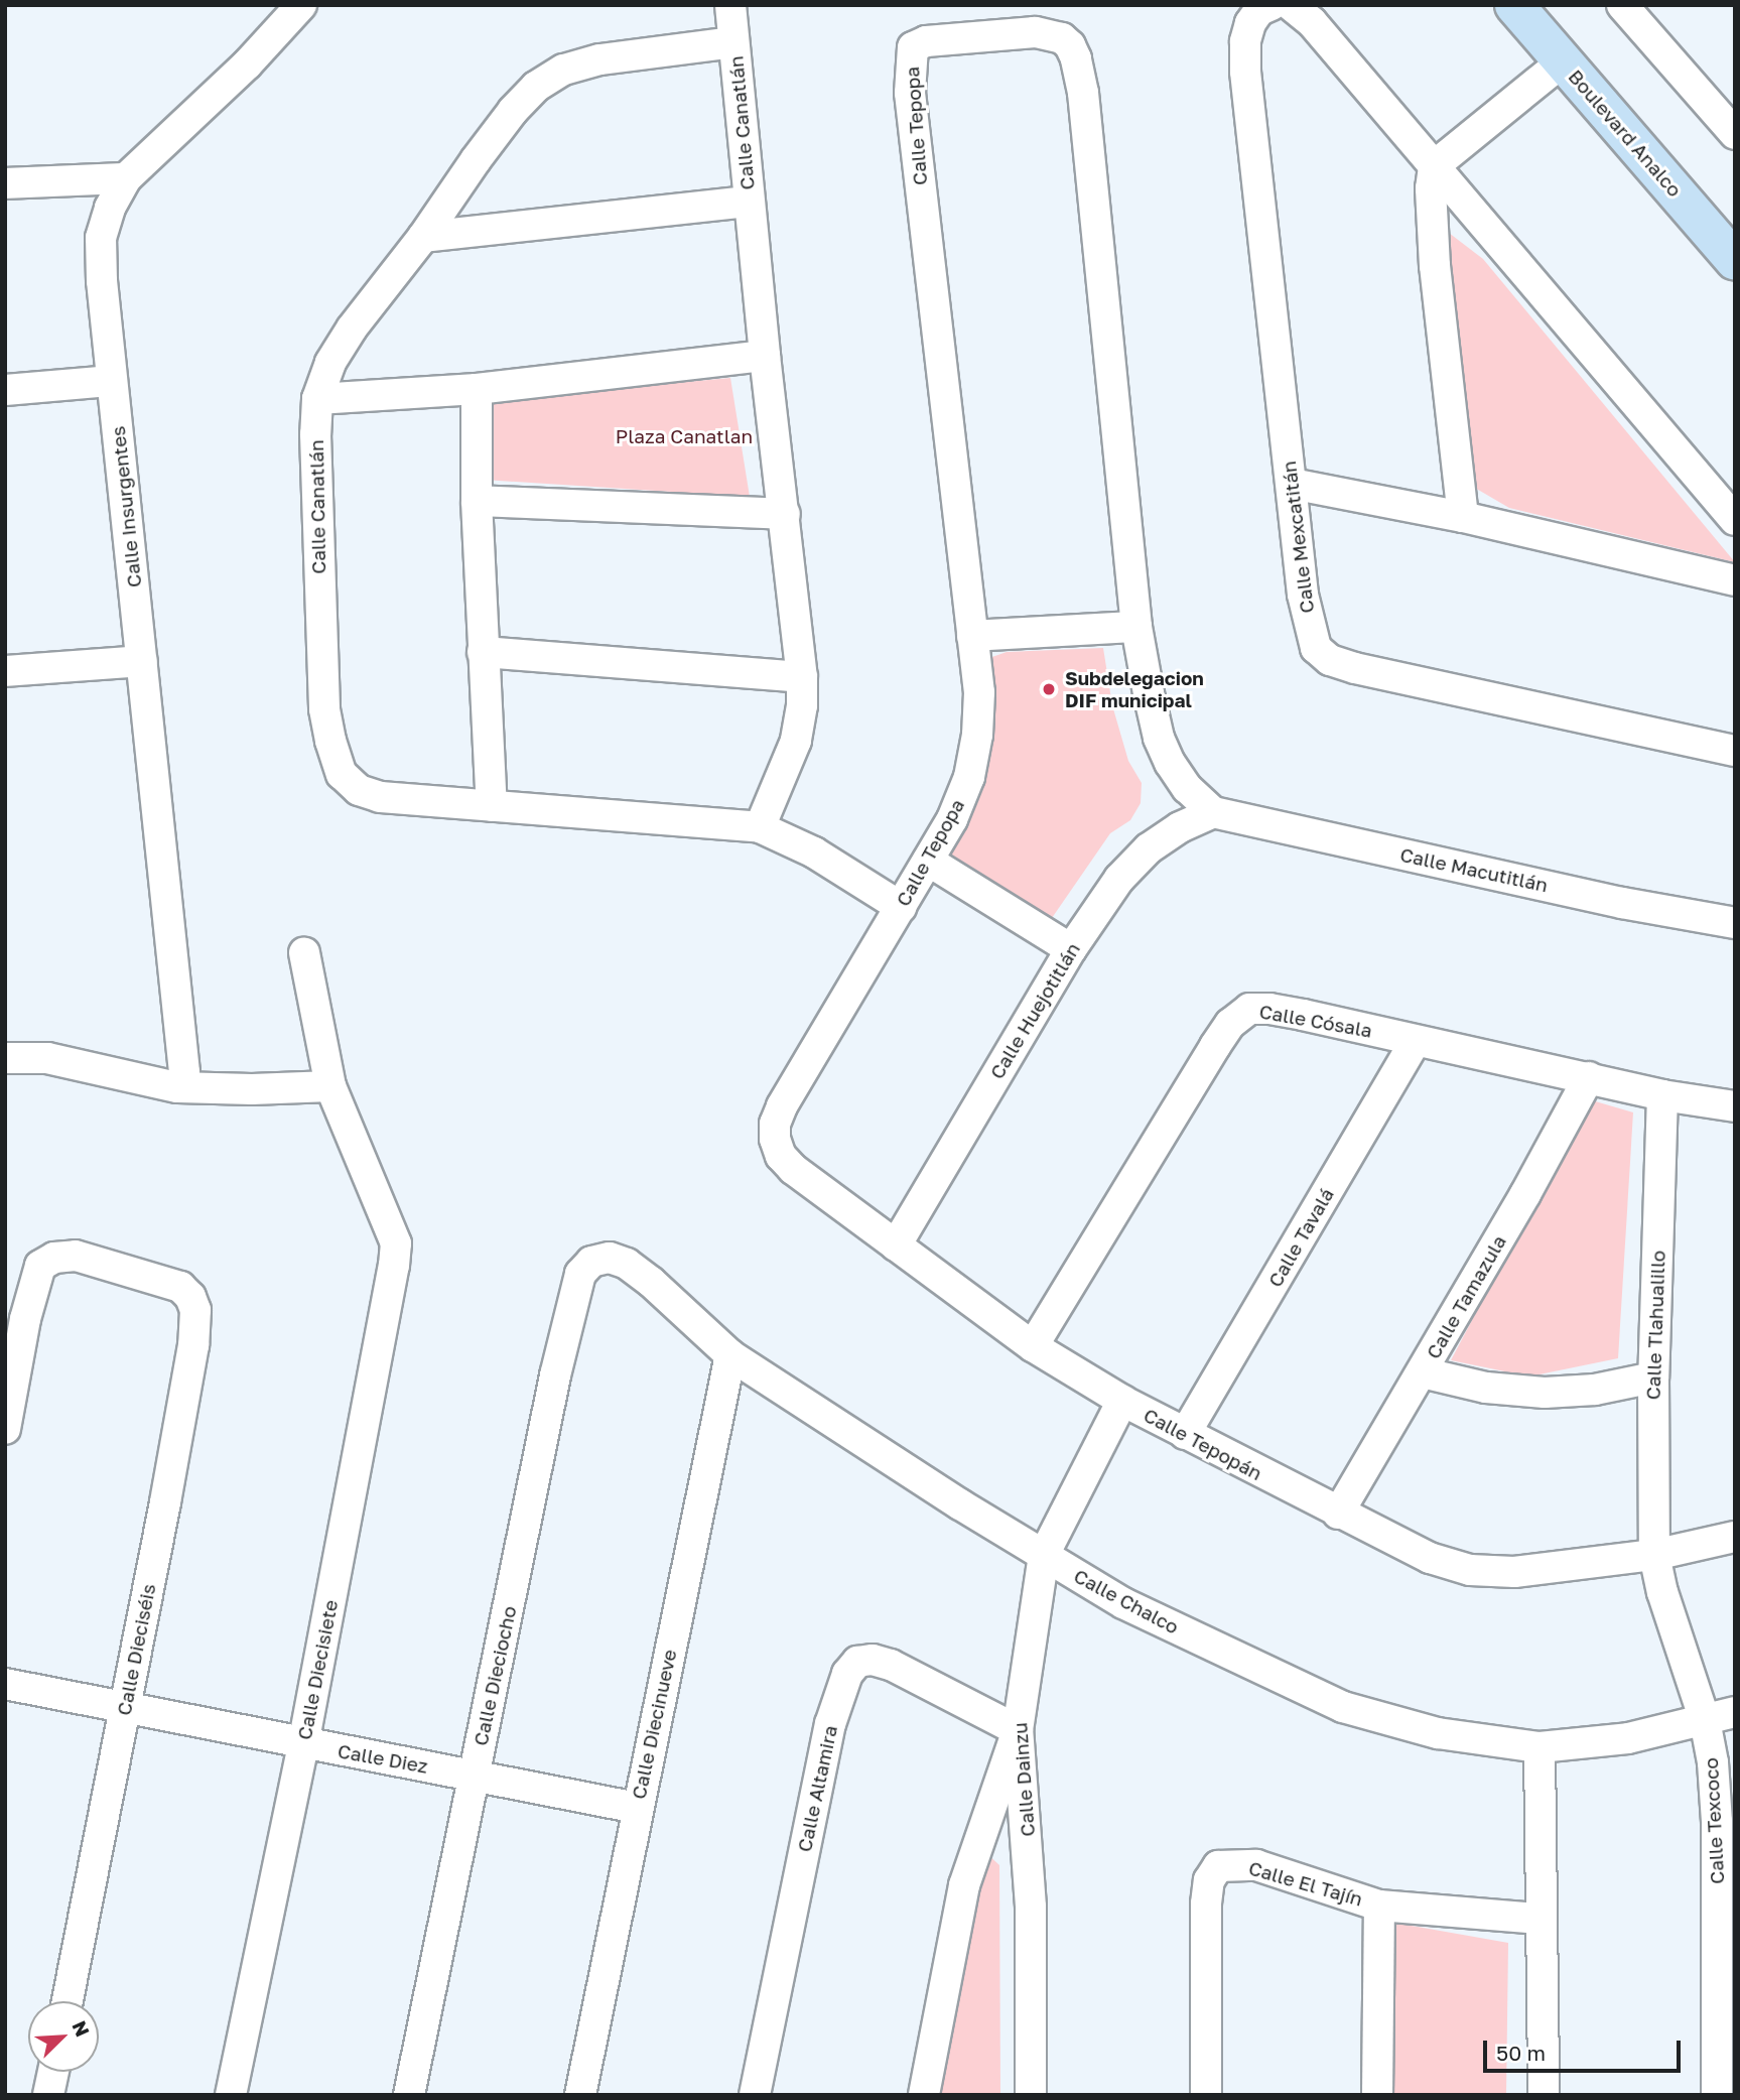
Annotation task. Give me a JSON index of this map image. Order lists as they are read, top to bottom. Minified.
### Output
{"streets":{"street":["Calle Canatlán","Calle Tepopa","Boulevard Analco","Calle Insurgentes","Calle Mexcatitán","Calle Macutitlán","Calle Huejotitlán","Calle Cósala","Calle Tavalá","Calle Tamazula","Calle Tlahualillo","Calle Tepopán","Calle Chalco","Calle Dieciséis","Calle Diecisiete","Calle Dieciocho","Calle Diecinueve","Calle Diez","Calle Dainzu","Calle Altamira","Calle Texcoco","Calle El Tajín"]},"crossings":[["Calle Canatlán","Calle Tepopa"],["Calle Tepopa","Calle Macutitlán"],["Calle Tepopa","Calle Huejotitlán"],["Calle Tepopa","Calle Tepopán"],["Calle Macutitlán","Calle Huejotitlán"],["Calle Huejotitlán","Calle Tepopán"],["Calle Cósala","Calle Tavalá"],["Calle Cósala","Calle Tamazula"],["Calle Cósala","Calle Tlahualillo"],["Calle Cósala","Calle Tepopán"],["Calle Tavalá","Calle Tepopán"],["Calle Tamazula","Calle Tepopán"],["Calle Tlahualillo","Calle Tepopán"],["Calle Tlahualillo","Calle Texcoco"],["Calle Tepopán","Calle Dainzu"],["Calle Tepopán","Calle Texcoco"],["Calle Chalco","Calle Dieciocho"],["Calle Chalco","Calle Diecinueve"],["Calle Chalco","Calle Dainzu"],["Calle Chalco","Calle Texcoco"],["Calle Dieciséis","Calle Diez"],["Calle Diecisiete","Calle Diez"],["Calle Dieciocho","Calle Diez"],["Calle Diecinueve","Calle Diez"],["Calle Dainzu","Calle Altamira"]],"parks":["Plaza Canatlan"],"places":["Subdelegacion DIF municipal"],"scale_bar":"50 m","north":"top right"}
